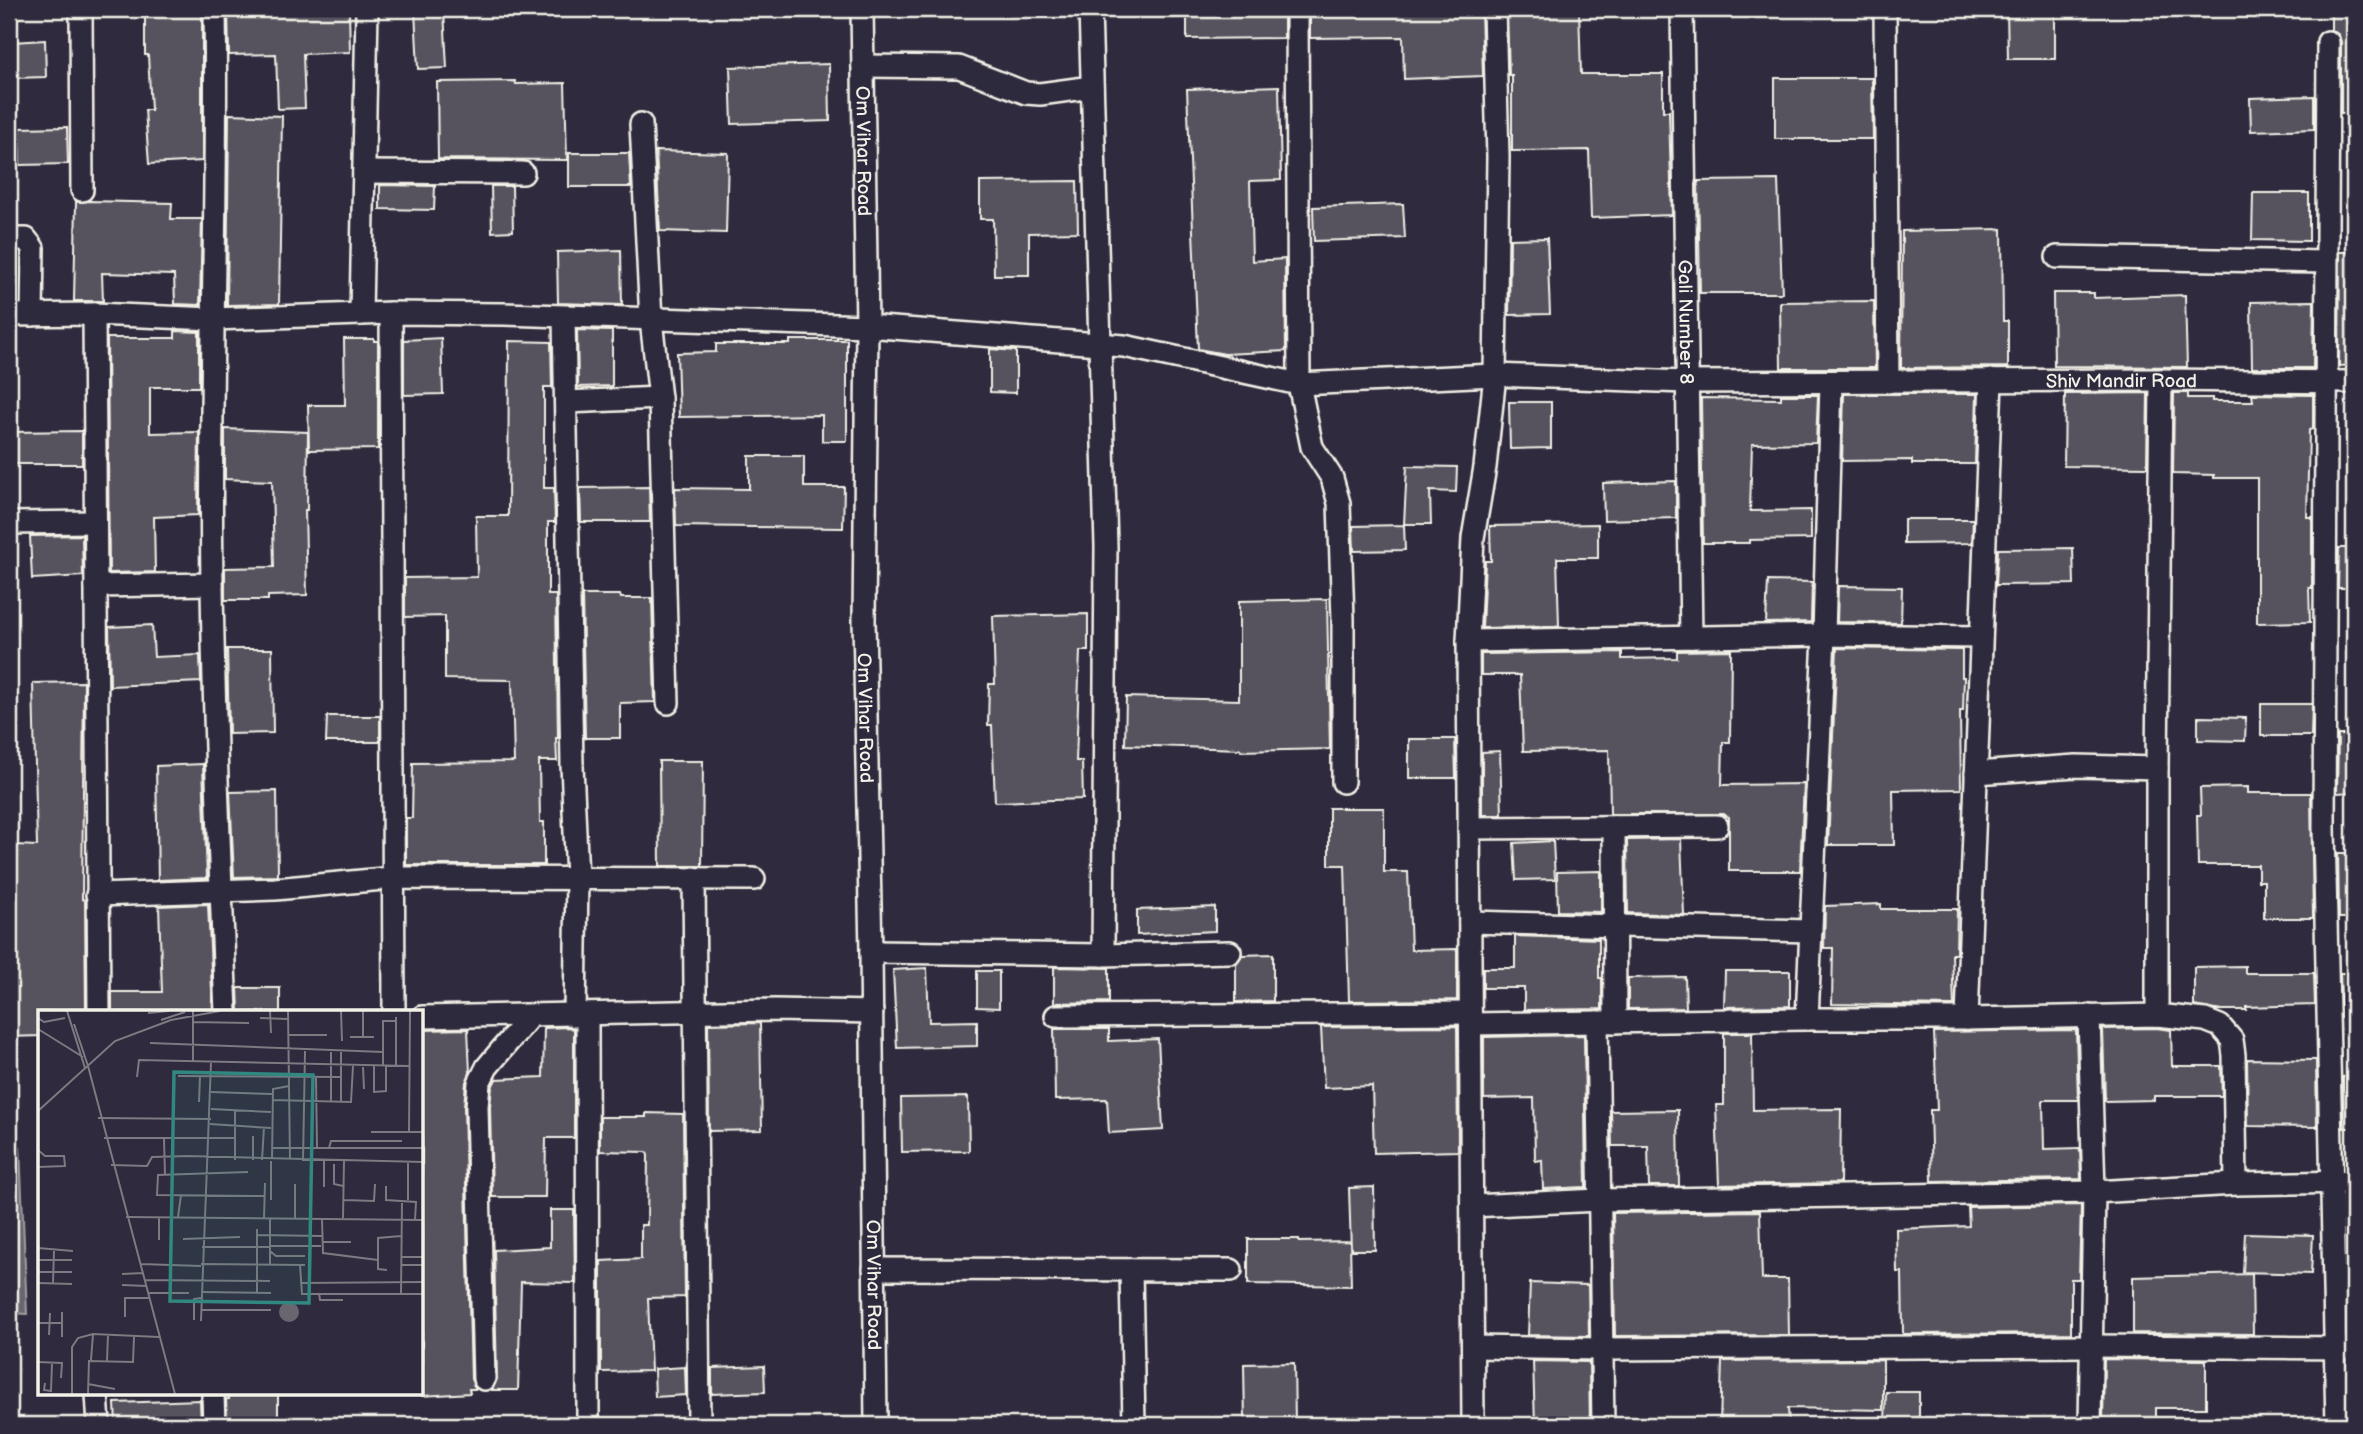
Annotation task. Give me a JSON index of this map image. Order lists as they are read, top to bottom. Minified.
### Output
{"streets":{"street":["Om Vihar Road","Gali Number 8","Shiv Mandir Road"]},"crossings":[["Om Vihar Road","Shiv Mandir Road"],["Gali Number 8","Shiv Mandir Road"]]}
